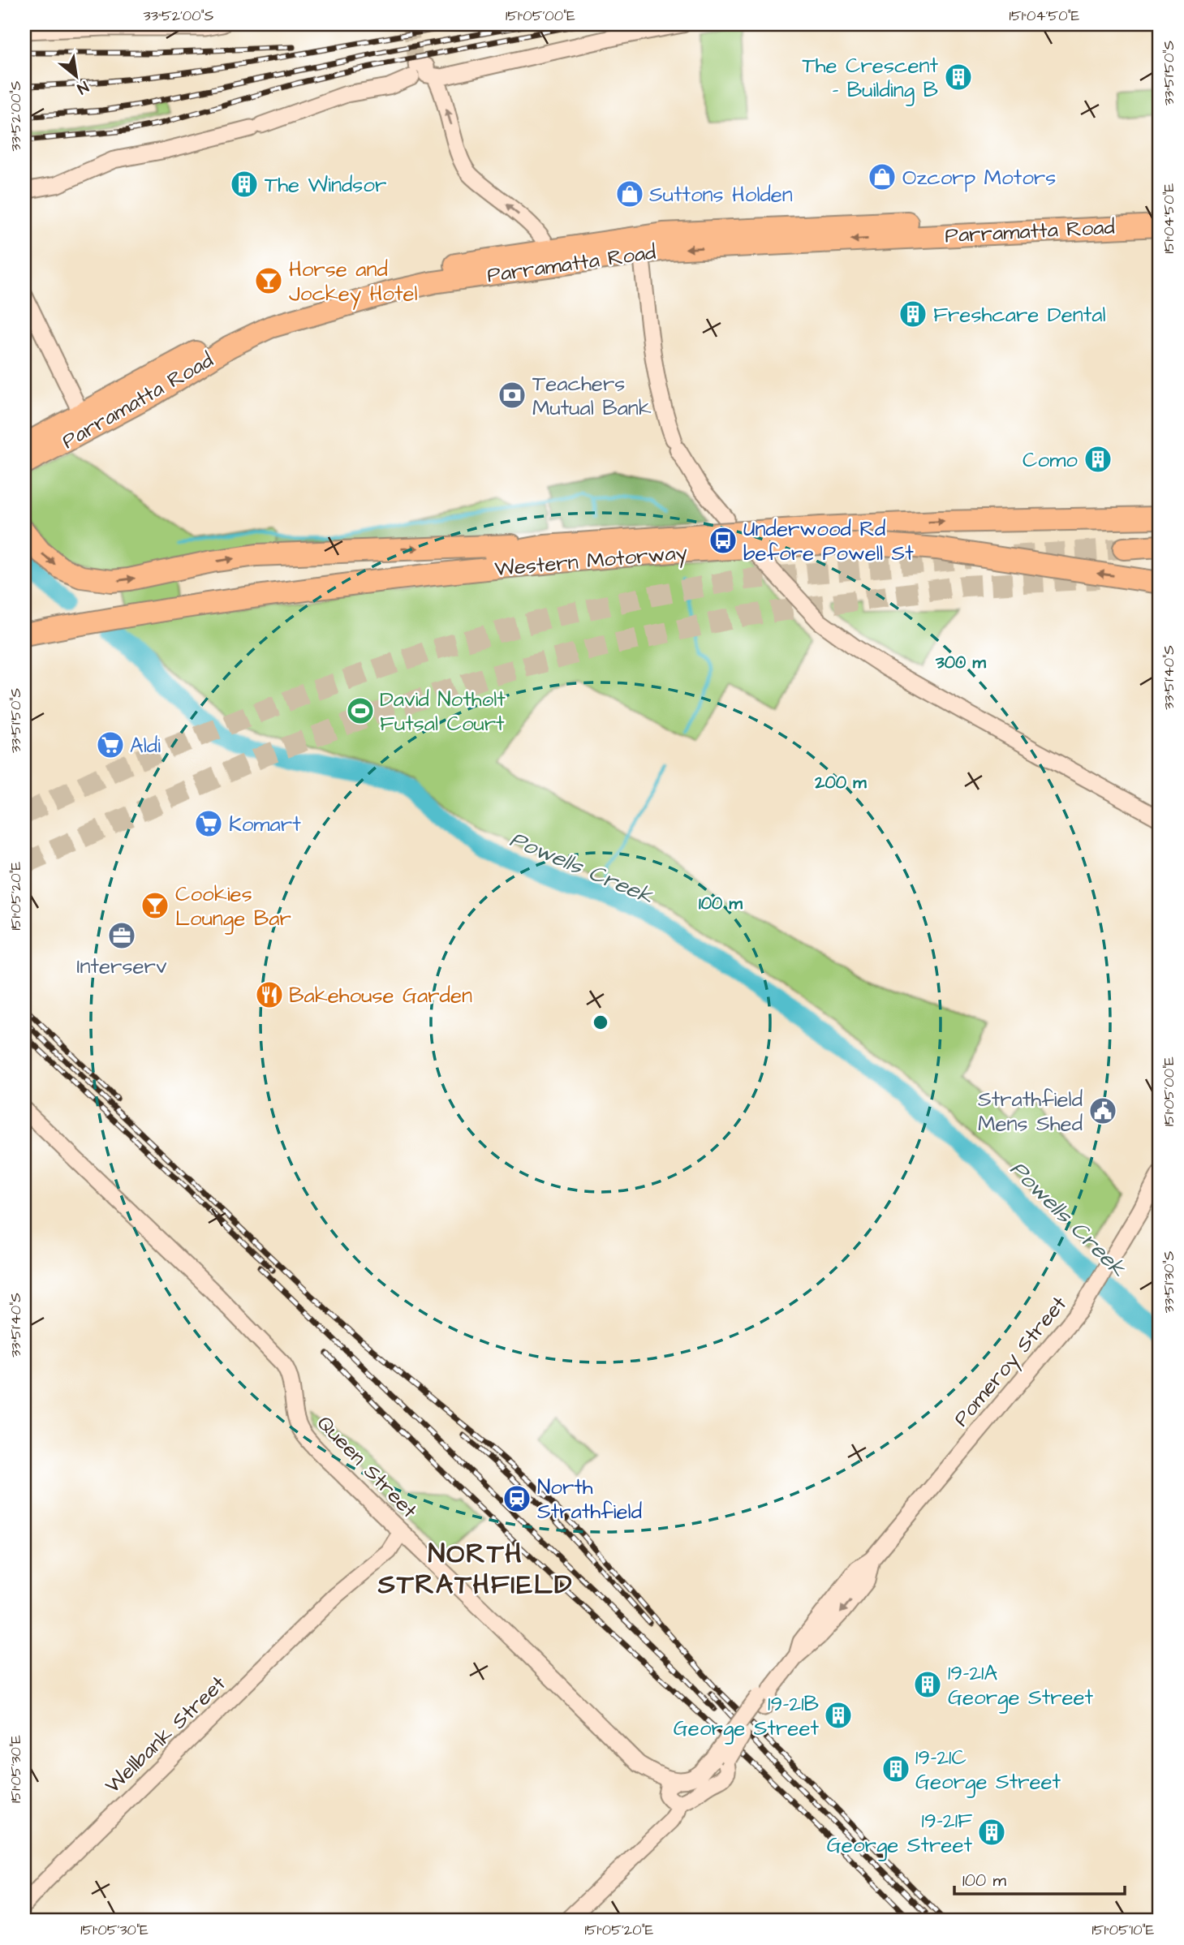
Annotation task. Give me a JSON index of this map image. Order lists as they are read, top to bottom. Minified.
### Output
{"streets":{"highway":["Parramatta Road","Western Motorway"],"main road":["Pomeroy Street","Queen Street","Wellbank Street"]},"crossings":[["Pomeroy Street","Queen Street"],["Queen Street","Wellbank Street"]],"districts":["NORTH STRATHFIELD"],"water":["Powells Creek"],"places":{"building":["The Crescent - Building B","The Windsor","Freshcare Dental","Como","19-21A George Street","19-21B George Street","19-21C George Street","19-21F George Street"],"shop":["Ozcorp Motors","Suttons Holden"],"bar":["Horse and Jockey Hotel","Cookies Lounge Bar"],"bank":["Teachers Mutual Bank"],"bus stop":["Underwood Rd before Powell St"],"sports":["David Notholt Futsal Court"],"supermarket":["Aldi","Komart"],"office":["Interserv"],"restaurant":["Bakehouse Garden"],"public building":["Strathfield Mens Shed"],"station":["North Strathfield"]},"scale_bar":"100 m","north":"bottom right","coordinates":["33°52'00\"S","151°05'00\"E","151°04'50\"E","33°51'50\"S","33°51'40\"S","151°05'20\"E","33°51'30\"S","151°05'30\"E","151°05'10\"E"],"rings":["300 m","200 m","100 m"]}
